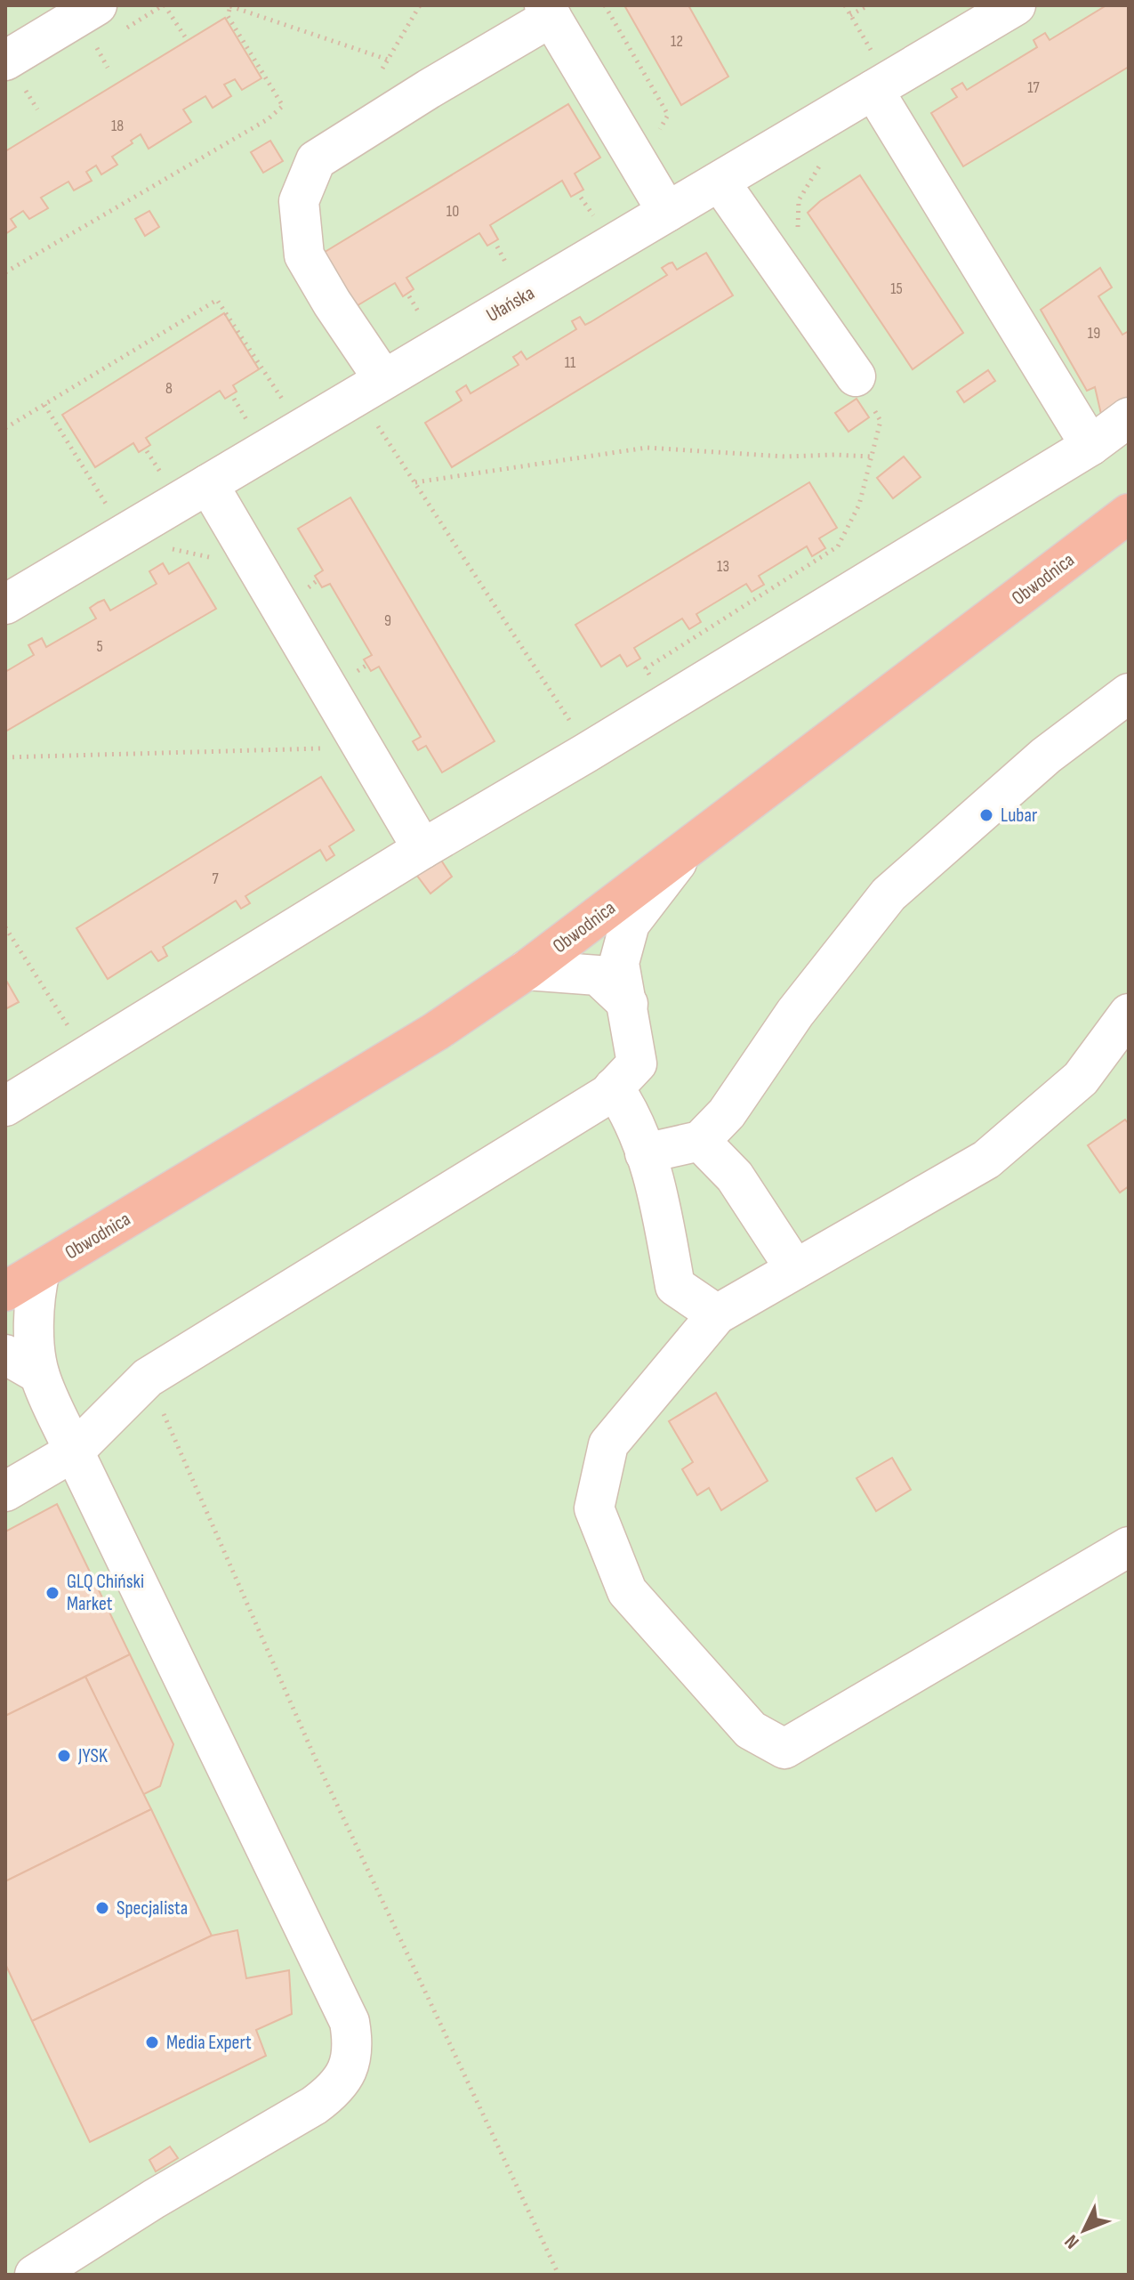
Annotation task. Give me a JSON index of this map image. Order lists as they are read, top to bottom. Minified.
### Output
{"streets":{"highway":["Obwodnica"],"street":["Ułańska"]},"places":["Lubar","GLQ Chiński Market","JYSK","Specjalista","Media Expert"],"house_numbers":["12","17","18","10","15","19","11","8","13","9","5","7"],"north":"bottom left"}
